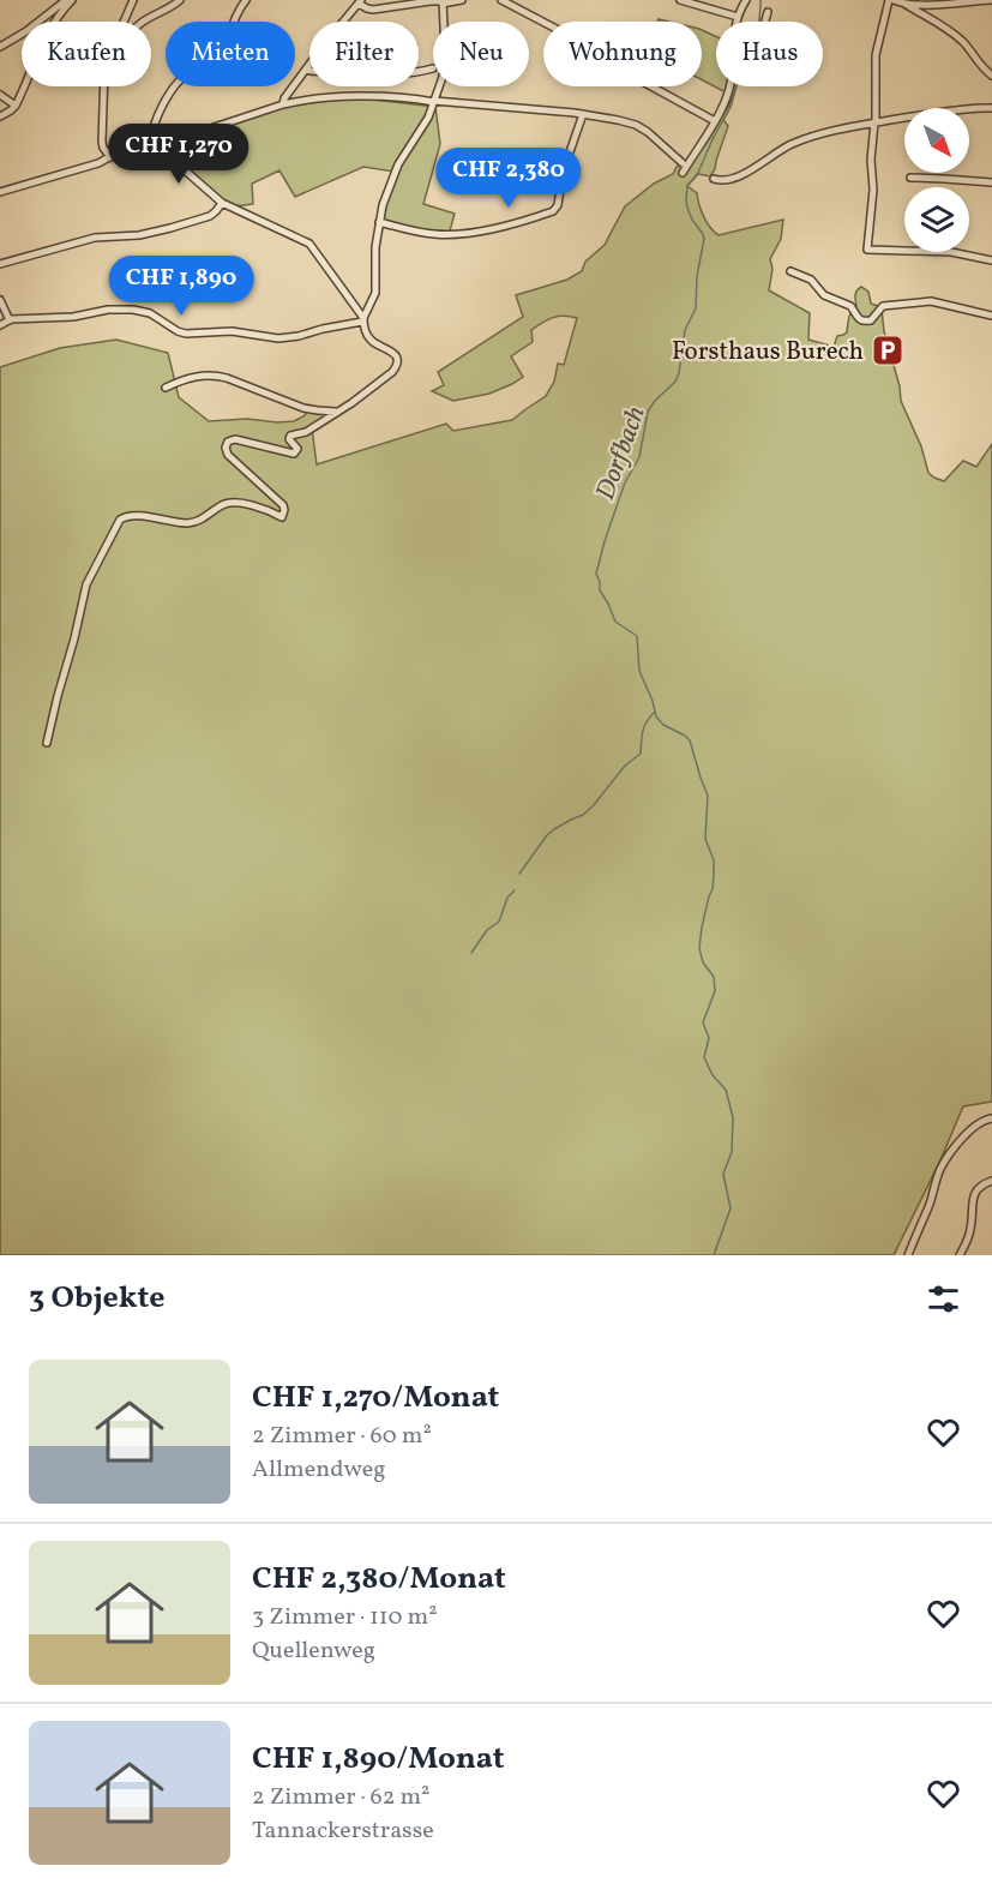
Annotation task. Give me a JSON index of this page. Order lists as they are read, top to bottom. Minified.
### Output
{"water":["Dorfbach"],"places":{"parking":["Forsthaus Burech"]},"north":"bottom right","page":{"chip":["Kaufen","Mieten","Filter","Neu","Wohnung","Haus"],"price":["CHF 1,270","CHF 2,380","CHF 1,890"],"heading":"3 Objekte","list":[{"name":"CHF 1,270/Monat","note":"2 Zimmer · 60 m² · Allmendweg"},{"name":"CHF 2,380/Monat","note":"3 Zimmer · 110 m² · Quellenweg"},{"name":"CHF 1,890/Monat","note":"2 Zimmer · 62 m² · Tannackerstrasse"}]}}
